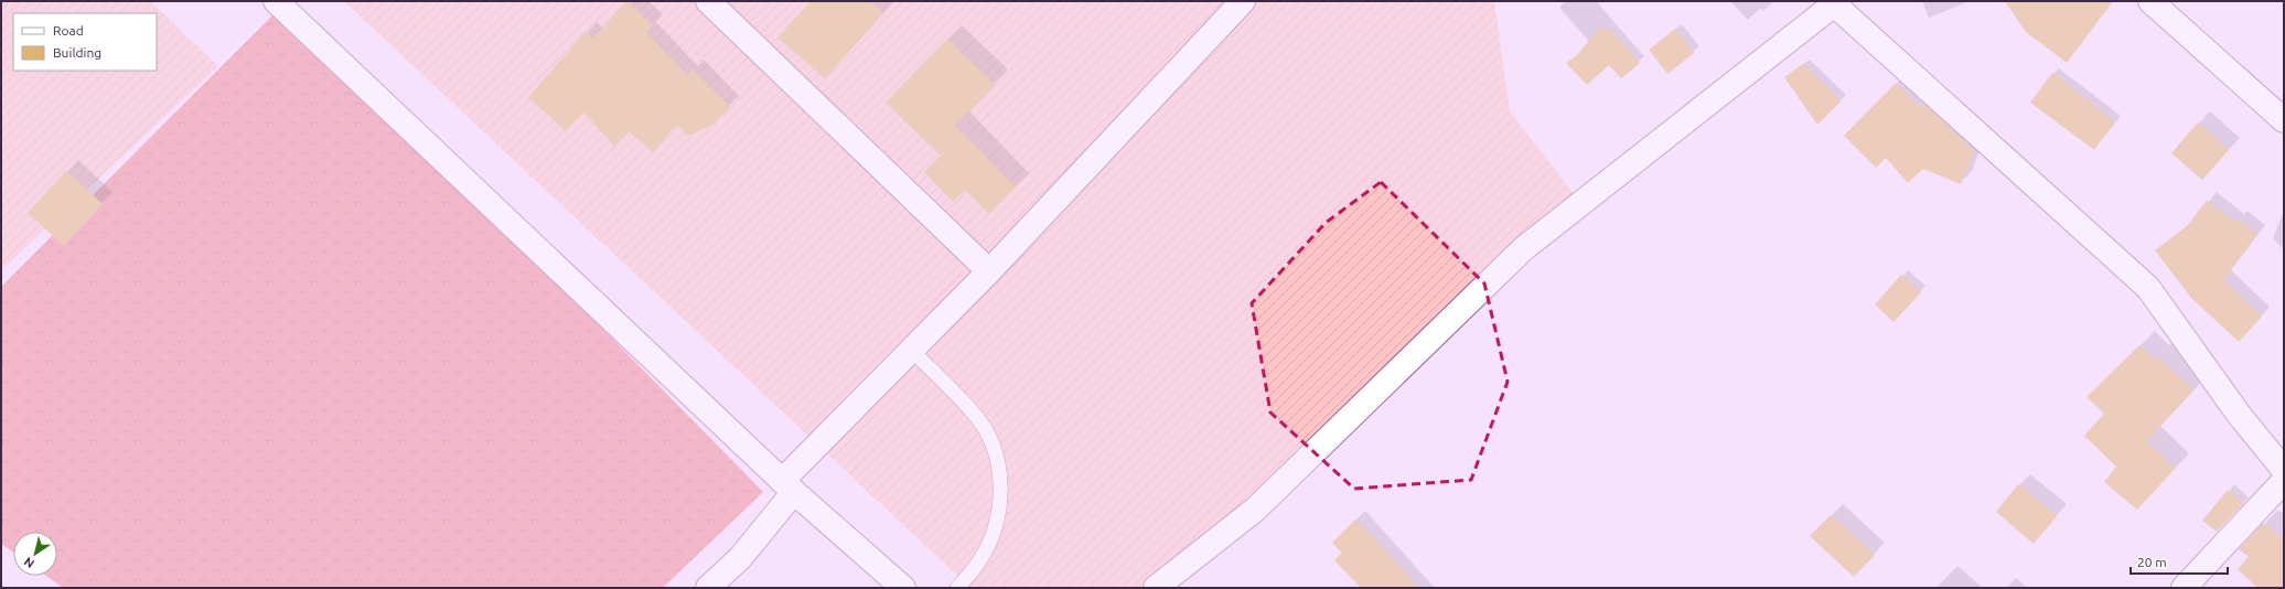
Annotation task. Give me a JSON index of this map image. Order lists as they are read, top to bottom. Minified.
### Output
{"legend":["Road","Building"],"scale_bar":"20 m","north":"bottom left"}
